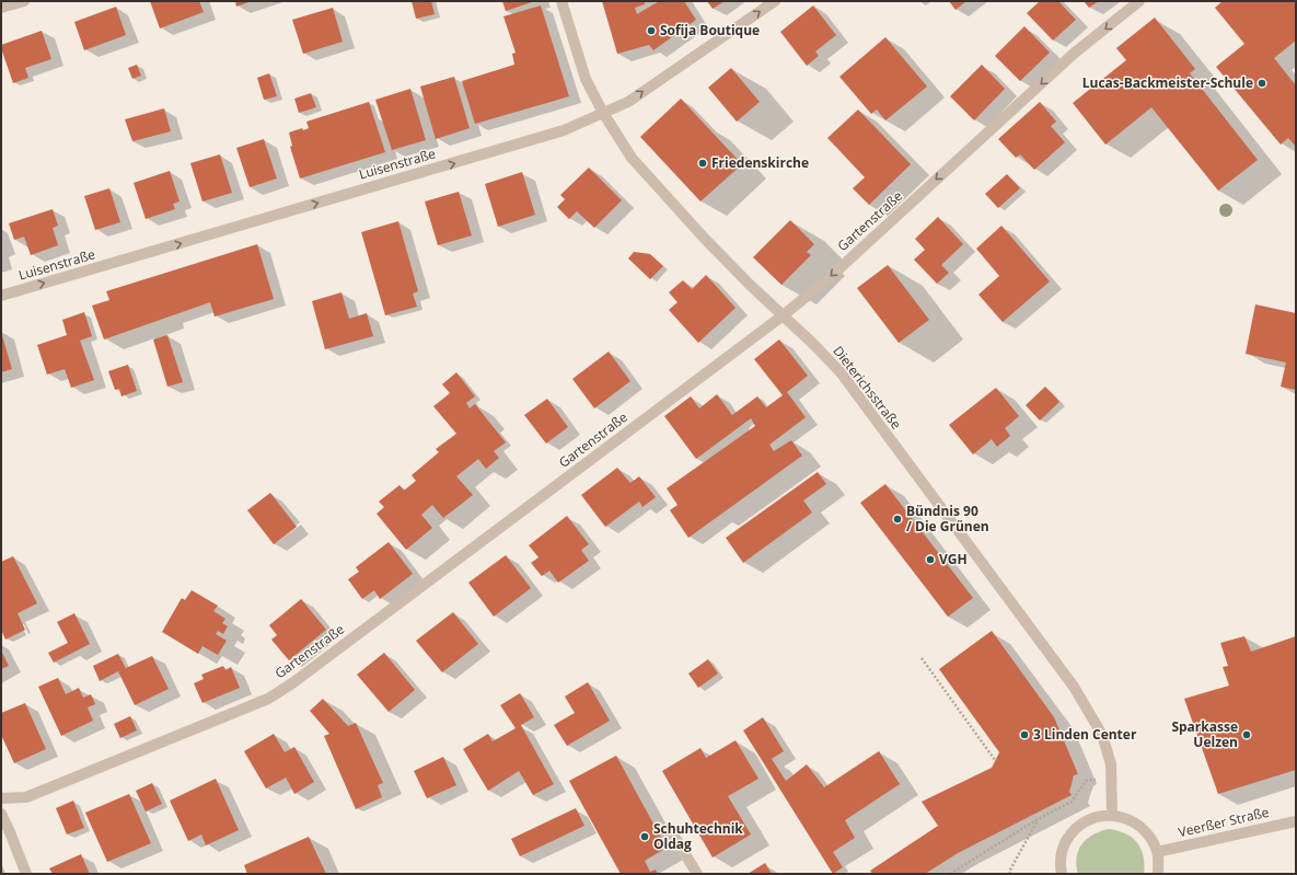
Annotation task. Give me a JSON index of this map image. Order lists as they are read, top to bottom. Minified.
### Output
{"streets":{"street":["Luisenstraße","Gartenstraße","Dieterichsstraße","Veerßer Straße"]},"crossings":[["Luisenstraße","Dieterichsstraße"],["Gartenstraße","Dieterichsstraße"]],"one_way":["Luisenstraße"],"places":["Sofija Boutique","Lucas-Backmeister-Schule","Friedenskirche","Bündnis 90 / Die Grünen","VGH","3 Linden Center","Sparkasse Uelzen","Schuhtechnik Oldag"]}
